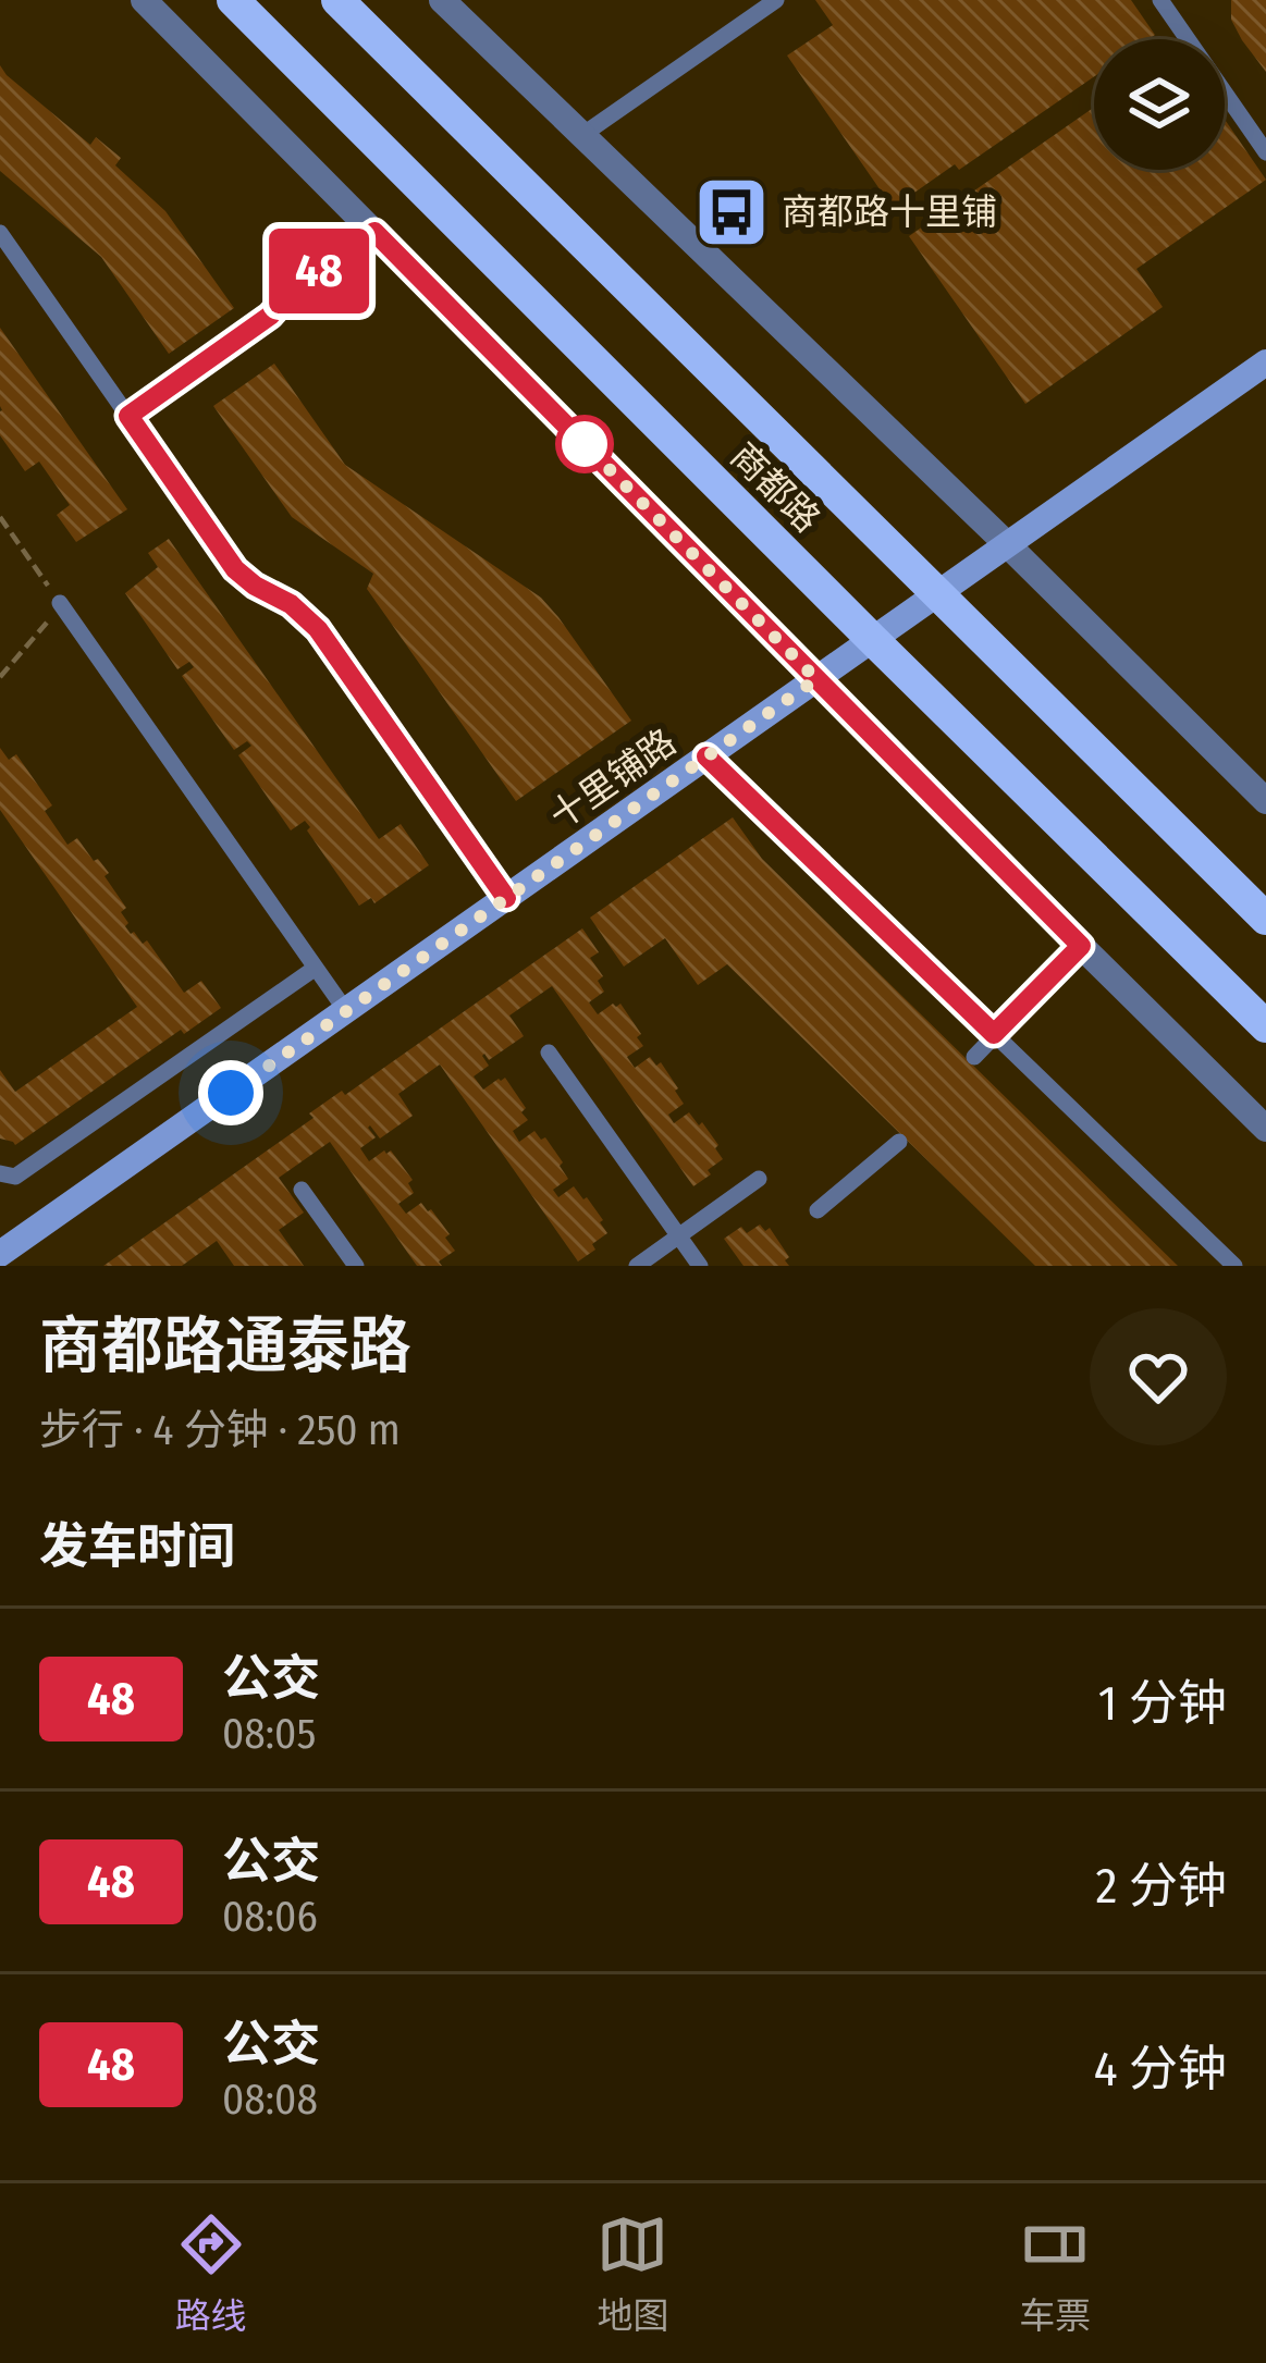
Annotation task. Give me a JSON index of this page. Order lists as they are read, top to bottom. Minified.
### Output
{"streets":{"main road":["商都路"],"street":["十里铺路"]},"crossings":[["商都路","十里铺路"]],"places":{"bus stop":["商都路十里铺"]},"lines":["bus line 48"],"page":{"on_map":"48","heading":[["商都路通泰路","步行 · 4 分钟 · 250 m"],"发车时间"],"list":[{"mark":"48","name":"公交","note":"08:05","value":"1 分钟"},{"mark":"48","name":"公交","note":"08:06","value":"2 分钟"},{"mark":"48","name":"公交","note":"08:08","value":"4 分钟"}],"tabs":["路线","地图","车票"]}}
